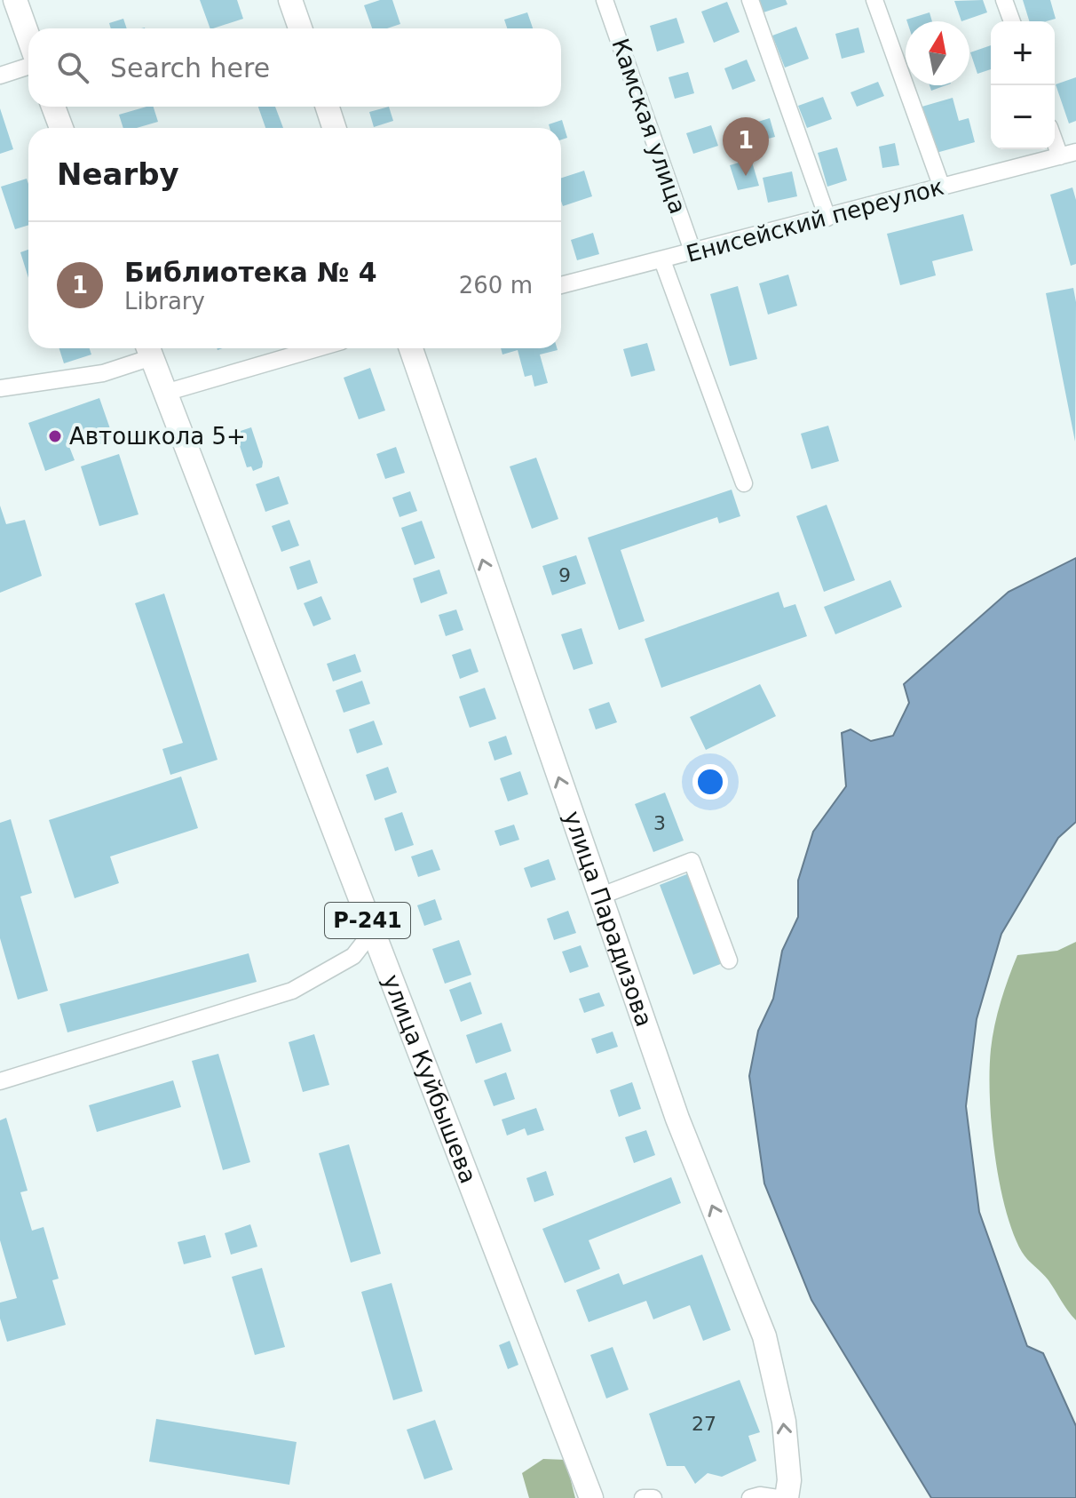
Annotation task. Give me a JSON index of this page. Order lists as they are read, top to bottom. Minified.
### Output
{"streets":{"highway":["улица Парадизова","Р-241","улица Куйбышева"],"street":["Камская улица","Енисейский переулок"]},"crossings":[["Камская улица","Енисейский переулок"]],"one_way":["улица Парадизова"],"places":["Автошкола 5+"],"house_numbers":["9","3","27"],"north":"top","page":{"map_buttons":["+","−"],"search":"Search here","pins":"1","heading":"Nearby","list":[{"mark":"1","name":"Библиотека № 4","note":"Library","value":"260 m"}]}}
